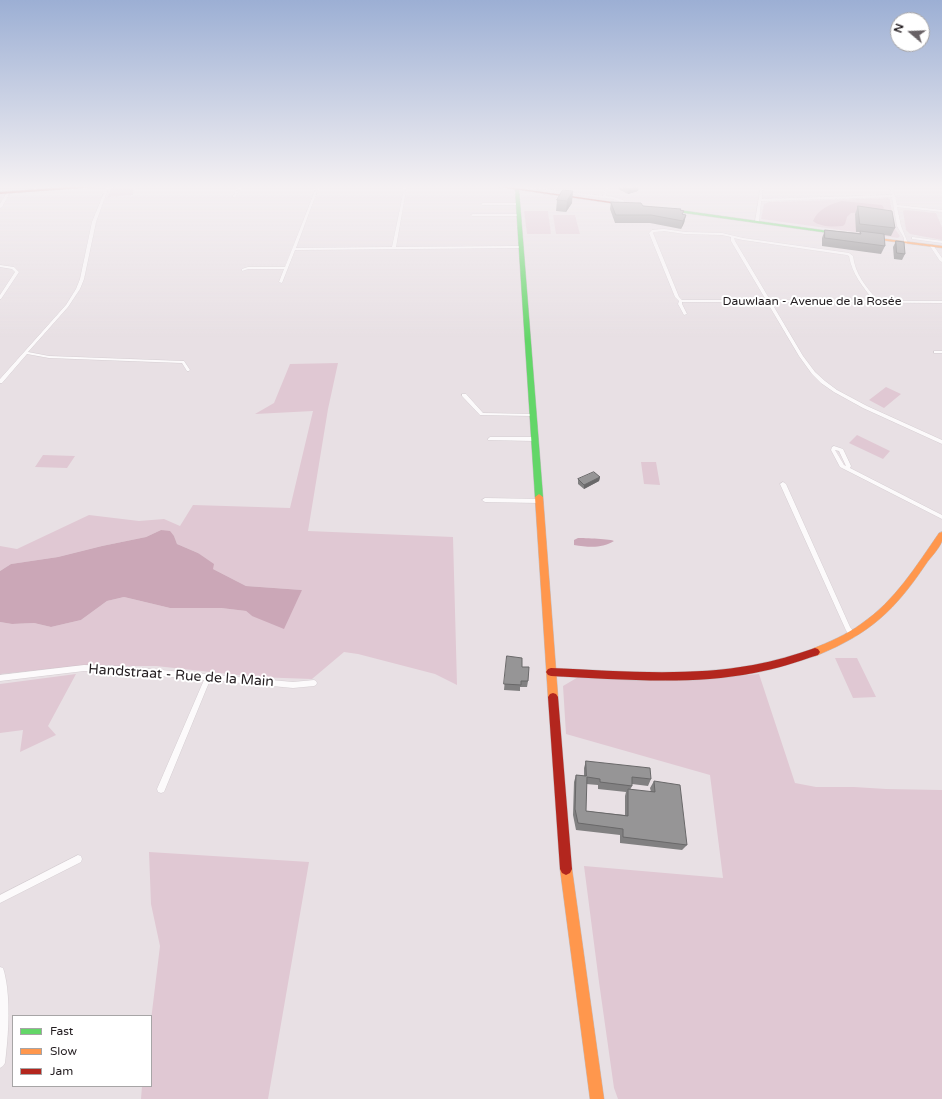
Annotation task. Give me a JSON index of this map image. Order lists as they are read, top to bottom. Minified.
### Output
{"streets":{"street":["Dauwlaan - Avenue de la Rosée","Handstraat - Rue de la Main"]},"legend":["Fast","Slow","Jam"],"north":"left"}
